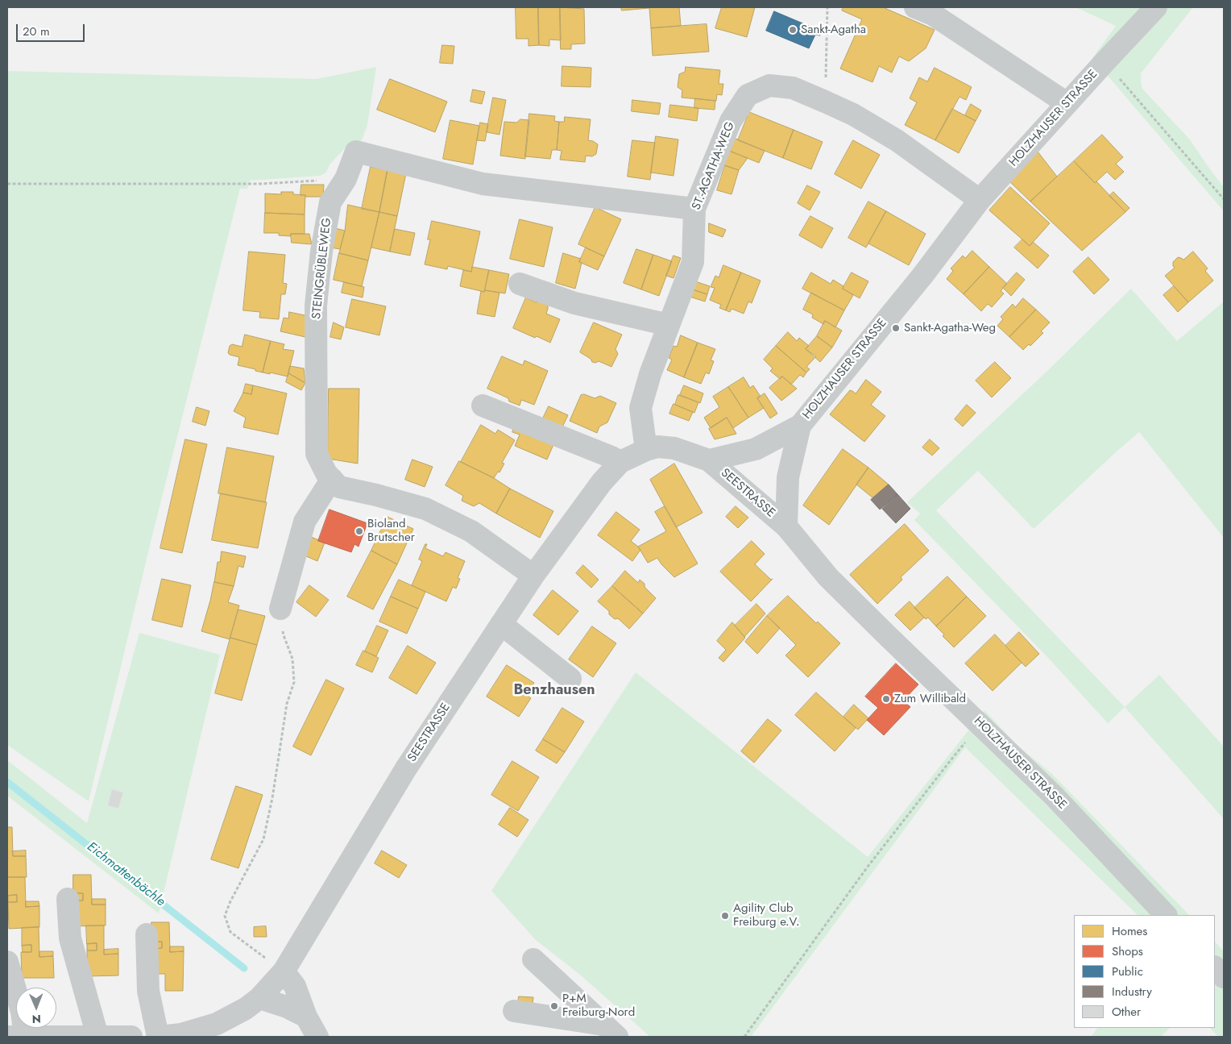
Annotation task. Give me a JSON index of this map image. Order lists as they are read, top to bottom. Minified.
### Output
{"streets":{"street":["HOLZHAUSER STRASSE","ST.-AGATHA-WEG","STEINGRÜBLEWEG","SEESTRASSE"]},"crossings":[["HOLZHAUSER STRASSE","ST.-AGATHA-WEG"],["HOLZHAUSER STRASSE","SEESTRASSE"],["ST.-AGATHA-WEG","STEINGRÜBLEWEG"],["ST.-AGATHA-WEG","SEESTRASSE"],["STEINGRÜBLEWEG","SEESTRASSE"]],"districts":["Benzhausen"],"water":["Eichmattenbächle"],"places":["Sankt-Agatha","Sankt-Agatha-Weg","Bioland Brutscher","Zum Willibald","Agility Club Freiburg e.V.","P+M Freiburg-Nord"],"legend":["Homes","Shops","Public","Industry","Other"],"scale_bar":"20 m","north":"bottom"}
